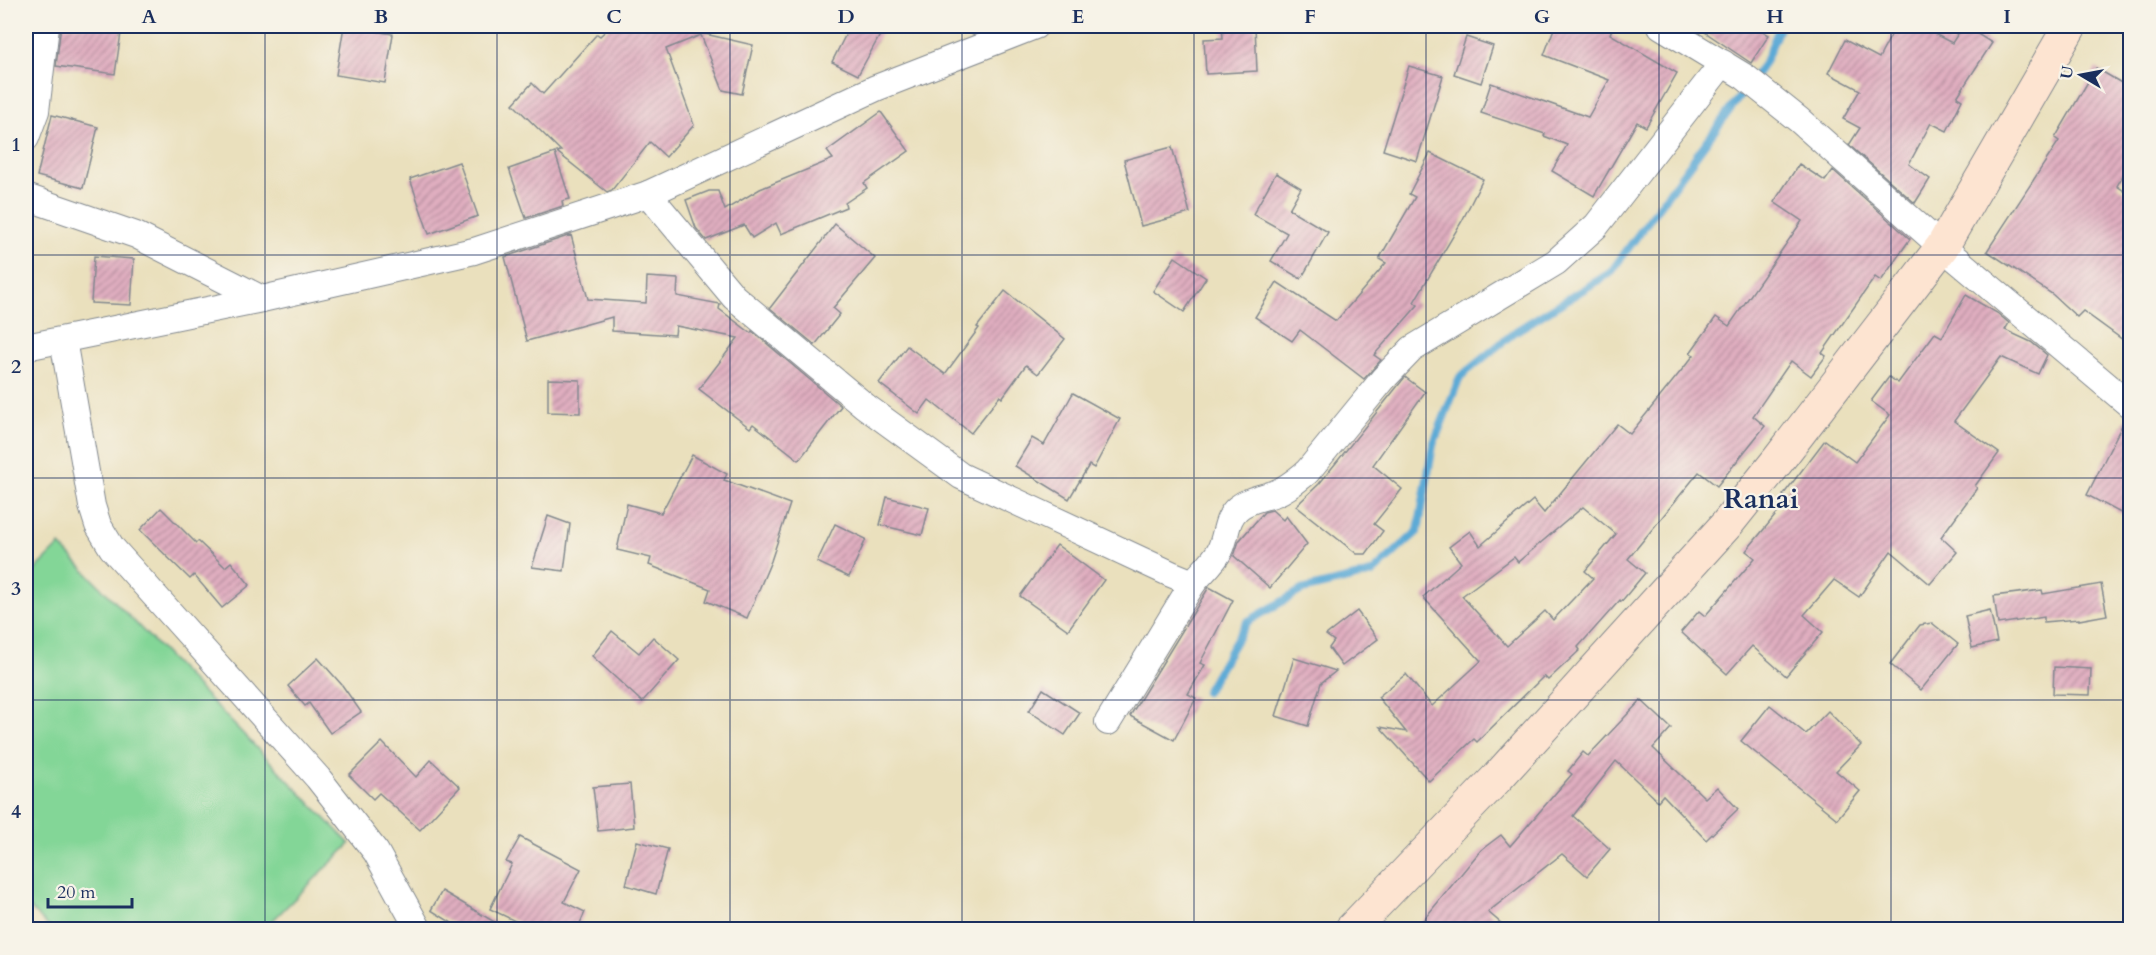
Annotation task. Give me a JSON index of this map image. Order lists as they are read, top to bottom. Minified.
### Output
{"districts":["Ranai"],"scale_bar":"20 m","north":"left","grid":{"columns":["A","B","C","D","E","F","G","H","I"],"rows":["1","2","3","4"]}}
